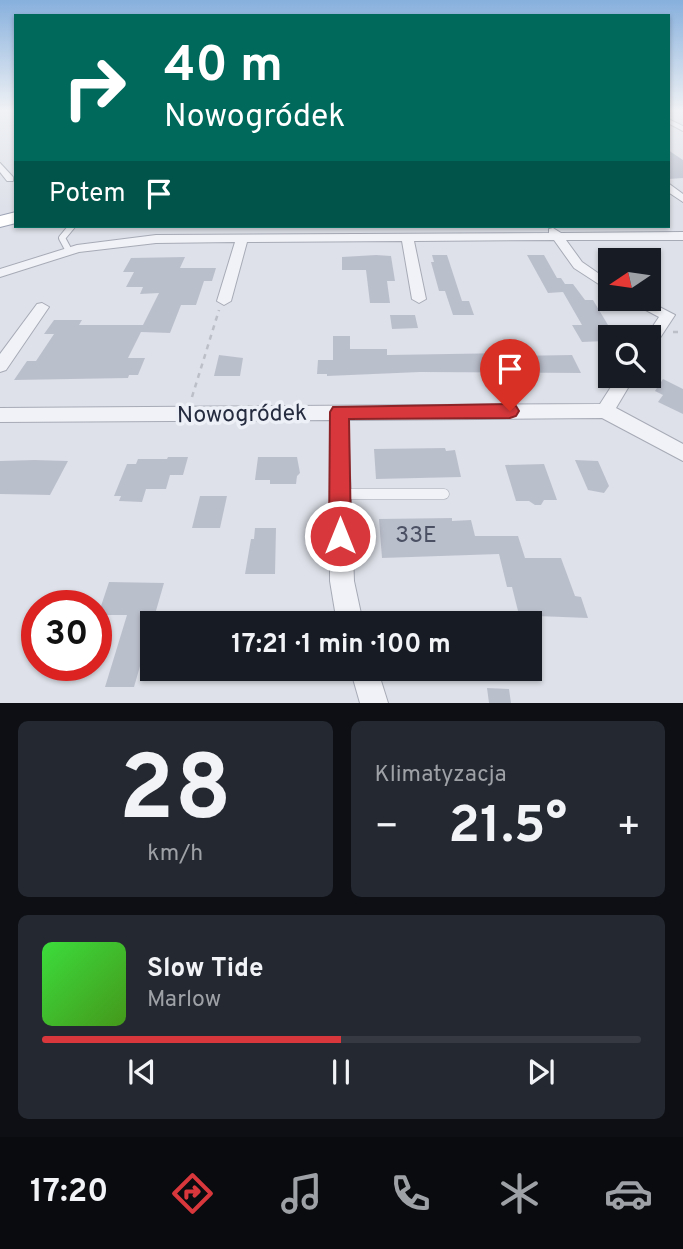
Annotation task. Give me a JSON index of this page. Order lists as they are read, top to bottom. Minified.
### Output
{"streets":{"street":["Nowogródek"]},"house_numbers":["33E"],"north":"left","page":{"turn":["40 m","Nowogródek"],"then":"Potem","limit":"30","trip":"17:21 · 1 min · 100 m","tile":[["28","km/h"],"Klimatyzacja"],"heat":["−","21.5°","+"],"song":["Slow Tide","Marlow"],"tabs":"17:20"}}
